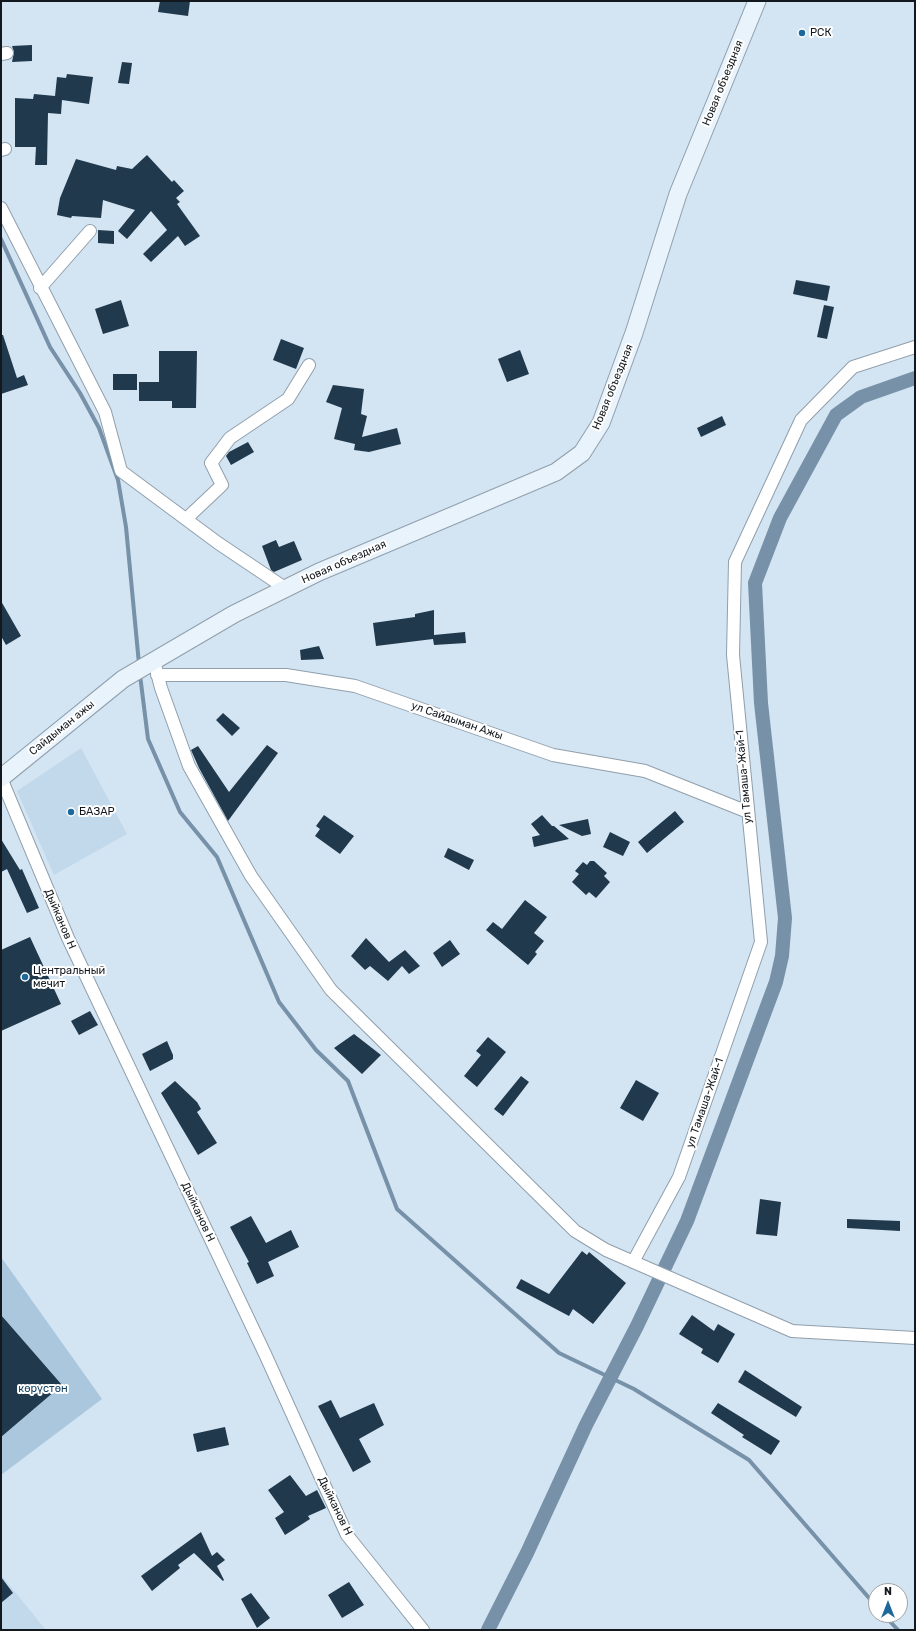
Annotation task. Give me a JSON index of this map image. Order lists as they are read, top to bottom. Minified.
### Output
{"streets":{"main road":["Новая объездная","Сайдыман ажы"],"street":["ул Сайдыман Ажы","ул Тамаша-Жай-1","Дыйканов Н"]},"crossings":[["Новая объездная","ул Сайдыман Ажы"],["Новая объездная","Сайдыман ажы"],["ул Сайдыман Ажы","Сайдыман ажы"],["ул Сайдыман Ажы","ул Тамаша-Жай-1"],["Сайдыман ажы","Дыйканов Н"]],"parks":["көрүстөн"],"places":["РСК","БАЗАР","Центральный мечит"],"north":"top"}
